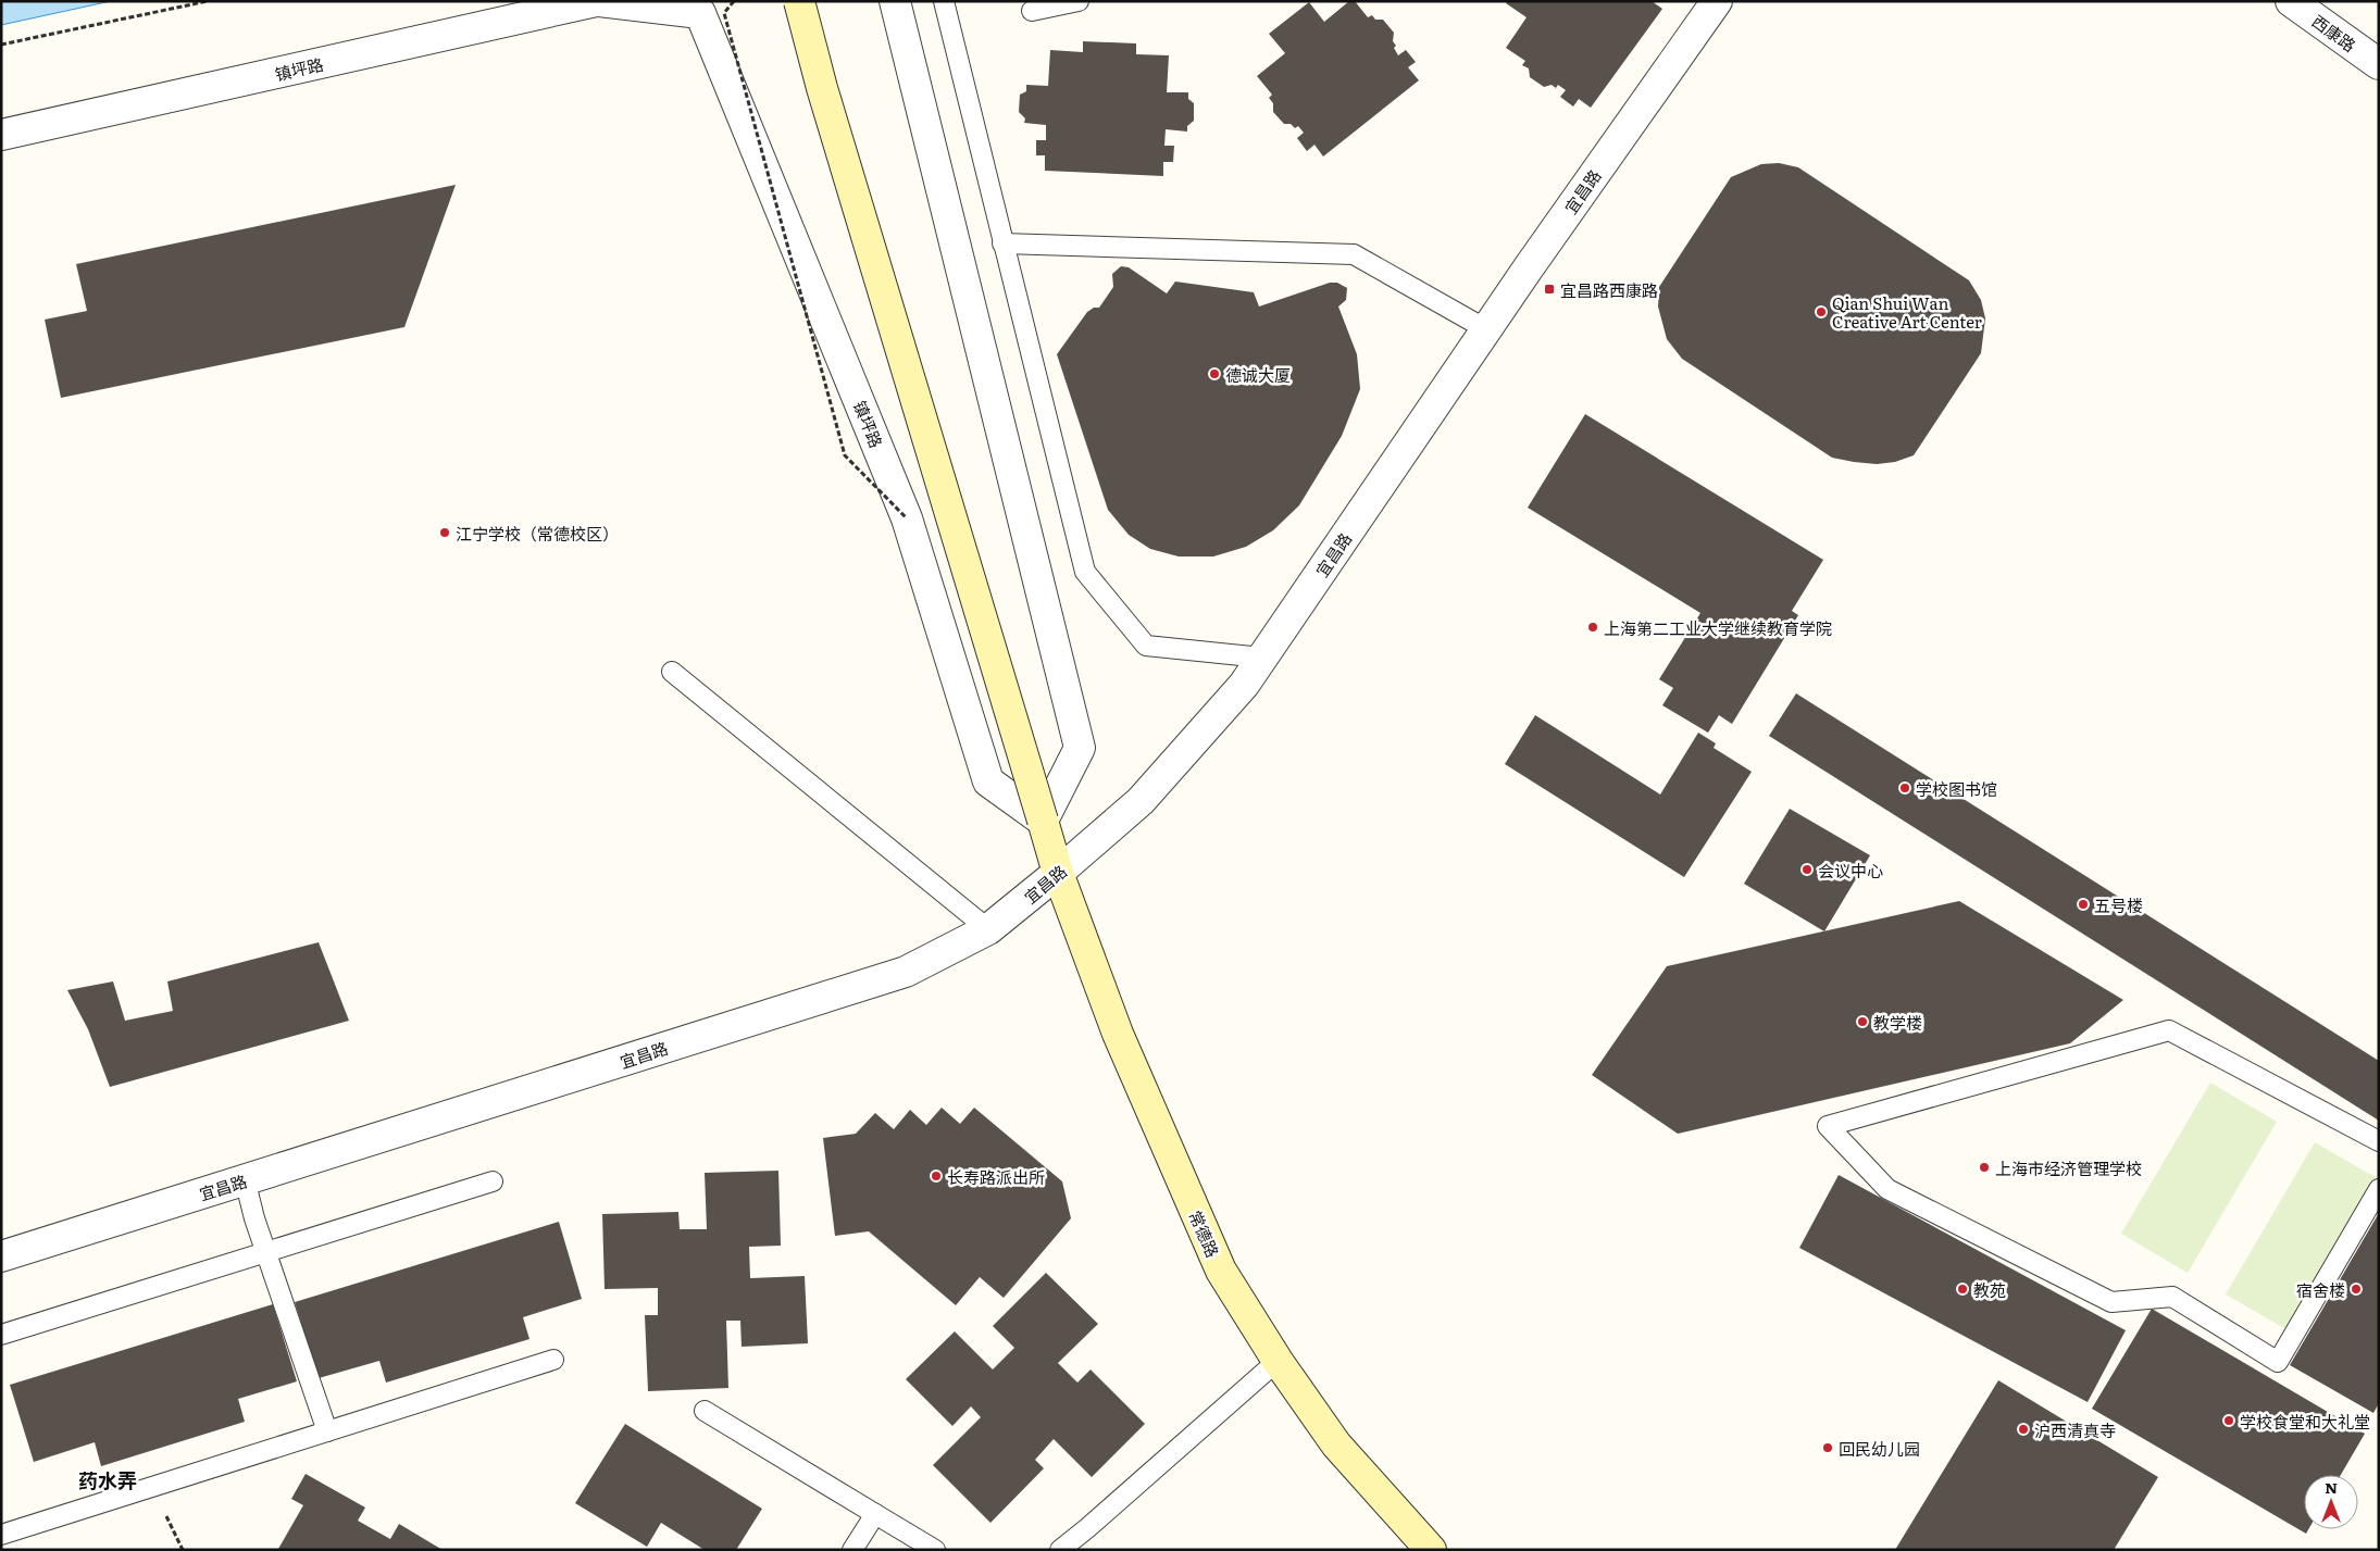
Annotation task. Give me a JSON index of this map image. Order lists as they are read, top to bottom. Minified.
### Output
{"streets":{"main road":["常德路"],"street":["西康路","镇坪路","宜昌路"]},"crossings":[["宜昌路","常德路"]],"districts":["药水弄"],"places":{"transit":["宜昌路西康路"],"other":["Qian Shui Wan Creative Art Center","德诚大厦","江宁学校（常德校区）","上海第二工业大学继续教育学院","学校图书馆","会议中心","五号楼","教学楼","上海市经济管理学校","长寿路派出所","教苑","宿舍楼","学校食堂和大礼堂","沪西清真寺","回民幼儿园"]},"north":"top"}
